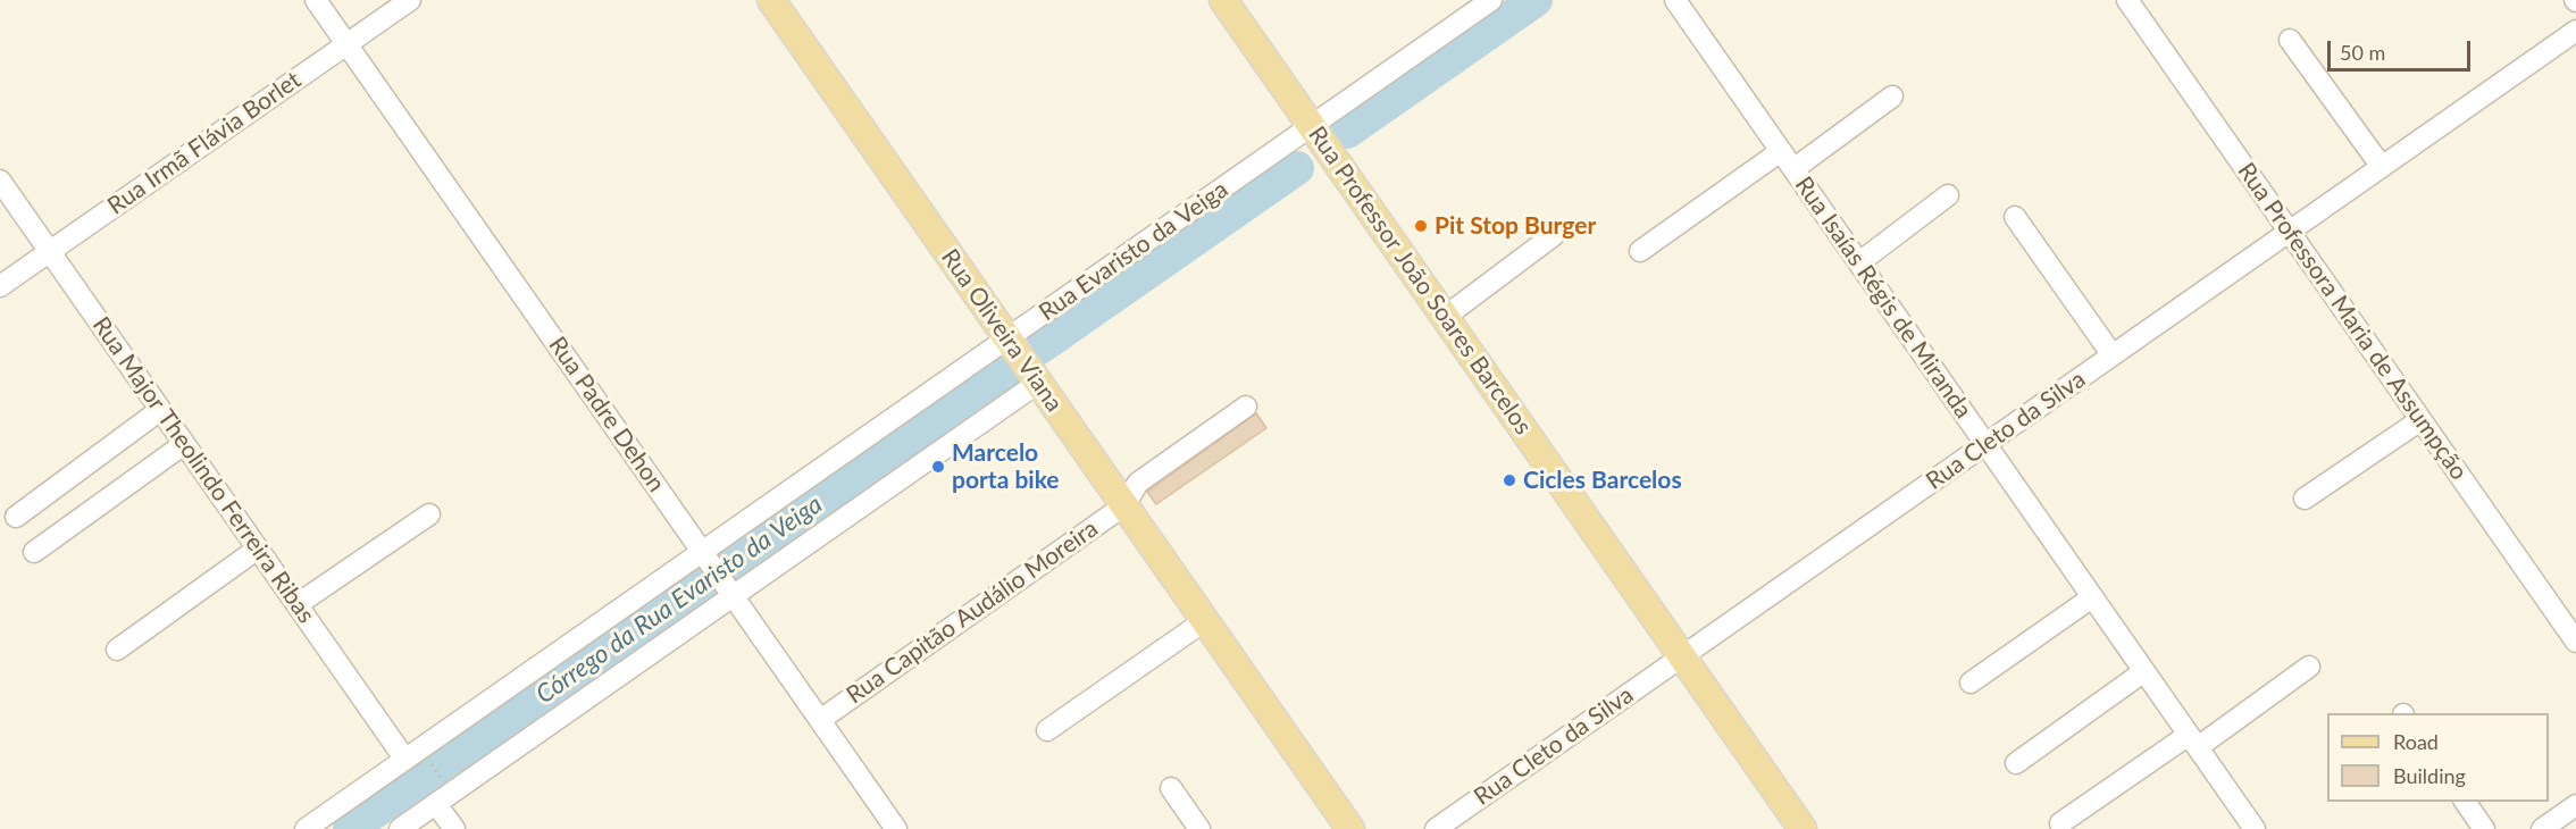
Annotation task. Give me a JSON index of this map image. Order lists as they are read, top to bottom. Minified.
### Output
{"streets":{"main road":["Rua Professor João Soares Barcelos","Rua Oliveira Viana"],"street":["Rua Irmã Flávia Borlet","Rua Evaristo da Veiga","Rua Isaías Régis de Miranda","Rua Professora Maria de Assumpção","Rua Padre Dehon","Rua Cleto da Silva","Rua Major Theolindo Ferreira Ribas","Rua Capitão Audálio Moreira"]},"crossings":[["Rua Irmã Flávia Borlet","Rua Padre Dehon"],["Rua Irmã Flávia Borlet","Rua Major Theolindo Ferreira Ribas"],["Rua Evaristo da Veiga","Rua Professor João Soares Barcelos"],["Rua Evaristo da Veiga","Rua Oliveira Viana"],["Rua Evaristo da Veiga","Rua Padre Dehon"],["Rua Evaristo da Veiga","Rua Major Theolindo Ferreira Ribas"],["Rua Professor João Soares Barcelos","Rua Cleto da Silva"],["Rua Isaías Régis de Miranda","Rua Cleto da Silva"],["Rua Professora Maria de Assumpção","Rua Cleto da Silva"],["Rua Oliveira Viana","Rua Capitão Audálio Moreira"],["Rua Padre Dehon","Rua Capitão Audálio Moreira"]],"water":["Córrego da Rua Evaristo da Veiga"],"places":["Pit Stop Burger","Marcelo porta bike","Cicles Barcelos"],"legend":["Road","Building"],"scale_bar":"50 m"}
